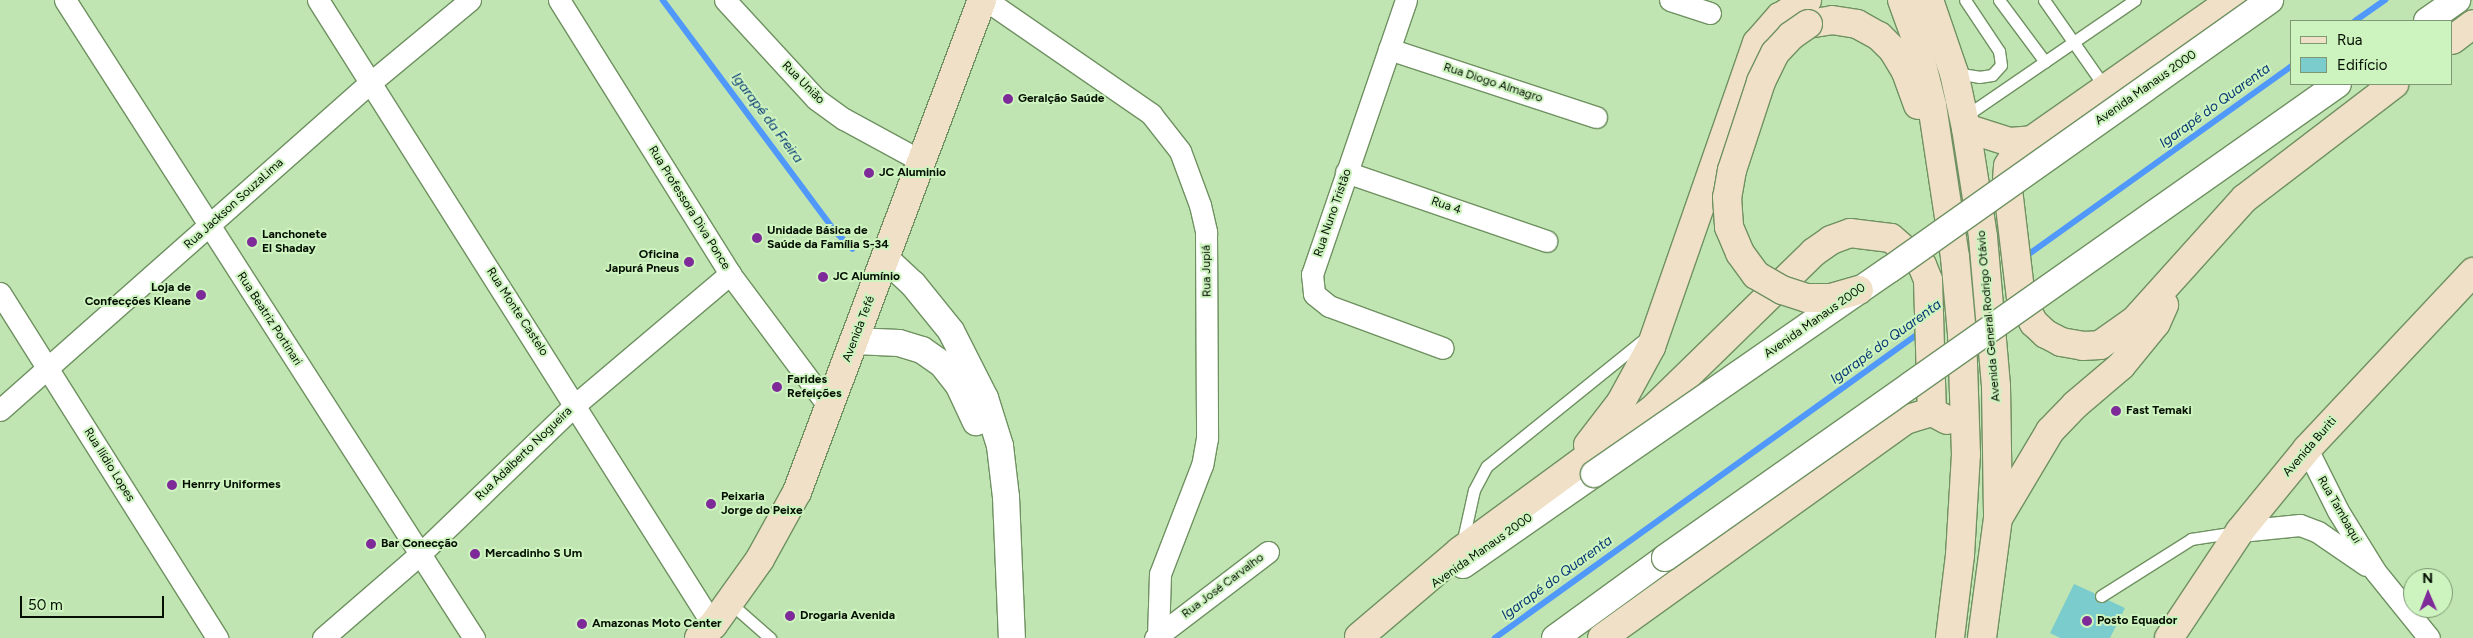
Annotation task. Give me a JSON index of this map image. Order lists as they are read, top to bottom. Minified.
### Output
{"streets":{"main road":["Avenida General Rodrigo Otávio","Avenida Tefé","Avenida Buriti"],"street":["Rua União","Rua Diogo Almagro","Avenida Manaus 2000","Rua Jackson SouzaLima","Rua 4","Rua Professora Diva Ponce","Rua Nuno Tristão","Rua Jupiá","Rua Monte Castelo","Rua Beatriz Portinari","Rua Adalberto Nogueira","Rua Ilídio Lopes","Rua Tambaqui","Rua José Carvalho"]},"crossings":[["Rua União","Avenida Tefé"],["Rua Diogo Almagro","Rua Nuno Tristão"],["Rua Jackson SouzaLima","Rua Monte Castelo"],["Rua Jackson SouzaLima","Rua Beatriz Portinari"],["Rua Jackson SouzaLima","Rua Ilídio Lopes"],["Rua 4","Rua Nuno Tristão"],["Rua Professora Diva Ponce","Avenida Tefé"],["Rua Professora Diva Ponce","Rua Adalberto Nogueira"],["Rua Jupiá","Rua José Carvalho"],["Rua Monte Castelo","Avenida Tefé"],["Rua Monte Castelo","Rua Adalberto Nogueira"],["Rua Beatriz Portinari","Rua Adalberto Nogueira"],["Avenida Buriti","Rua Tambaqui"]],"water":["Igarapé do Quarenta","Igarapé da Freira"],"places":["Geralção Saúde","JC Aluminio","Unidade Básica de Saúde da Família S-34","Lanchonete El Shaday","Oficina Japurá Pneus","JC Alumínio","Loja de Confecções Kleane","Farides Refeições","Fast Temaki","Henrry Uniformes","Peixaria Jorge do Peixe","Bar Conecção","Mercadinho S Um","Drogaria Avenida","Posto Equador","Amazonas Moto Center"],"legend":["Rua","Edifício"],"scale_bar":"50 m","north":"top"}
